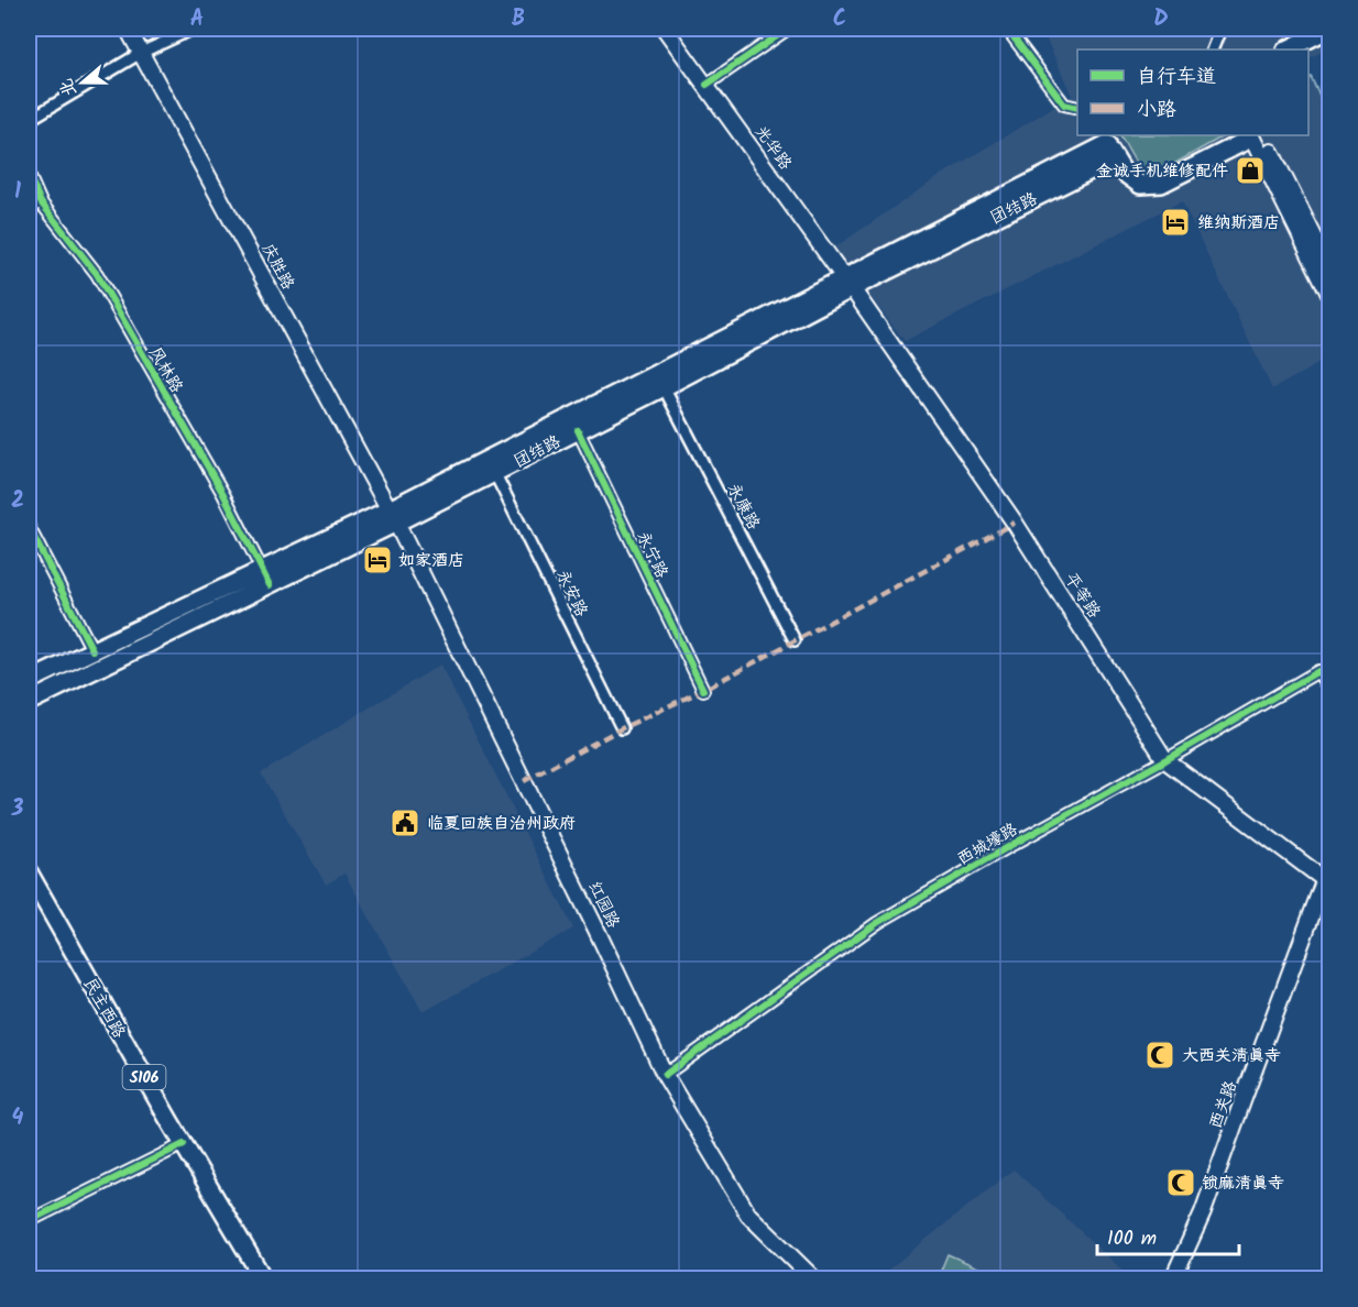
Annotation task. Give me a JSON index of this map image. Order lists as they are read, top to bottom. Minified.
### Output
{"streets":{"main road":["光华路","团结路","庆胜路","平等路","红园路","民主西路","S106","西关路"],"street":["风林路","永康路","永宁路","永安路","西城壕路"]},"crossings":[["光华路","团结路"],["光华路","平等路"],["团结路","庆胜路"],["团结路","风林路"],["团结路","永康路"],["团结路","永宁路"],["团结路","永安路"],["团结路","平等路"],["团结路","红园路"],["庆胜路","红园路"],["平等路","西城壕路"],["平等路","西关路"],["西城壕路","红园路"]],"places":{"shop":["金诚手机维修配件"],"hotel":["维纳斯酒店","如家酒店"],"public building":["临夏回族自治州政府"],"mosque":["大西关清真寺","锁麻清真寺"]},"legend":["自行车道","小路"],"scale_bar":"100 m","north":"left","grid":{"columns":["A","B","C","D"],"rows":["1","2","3","4"]}}
